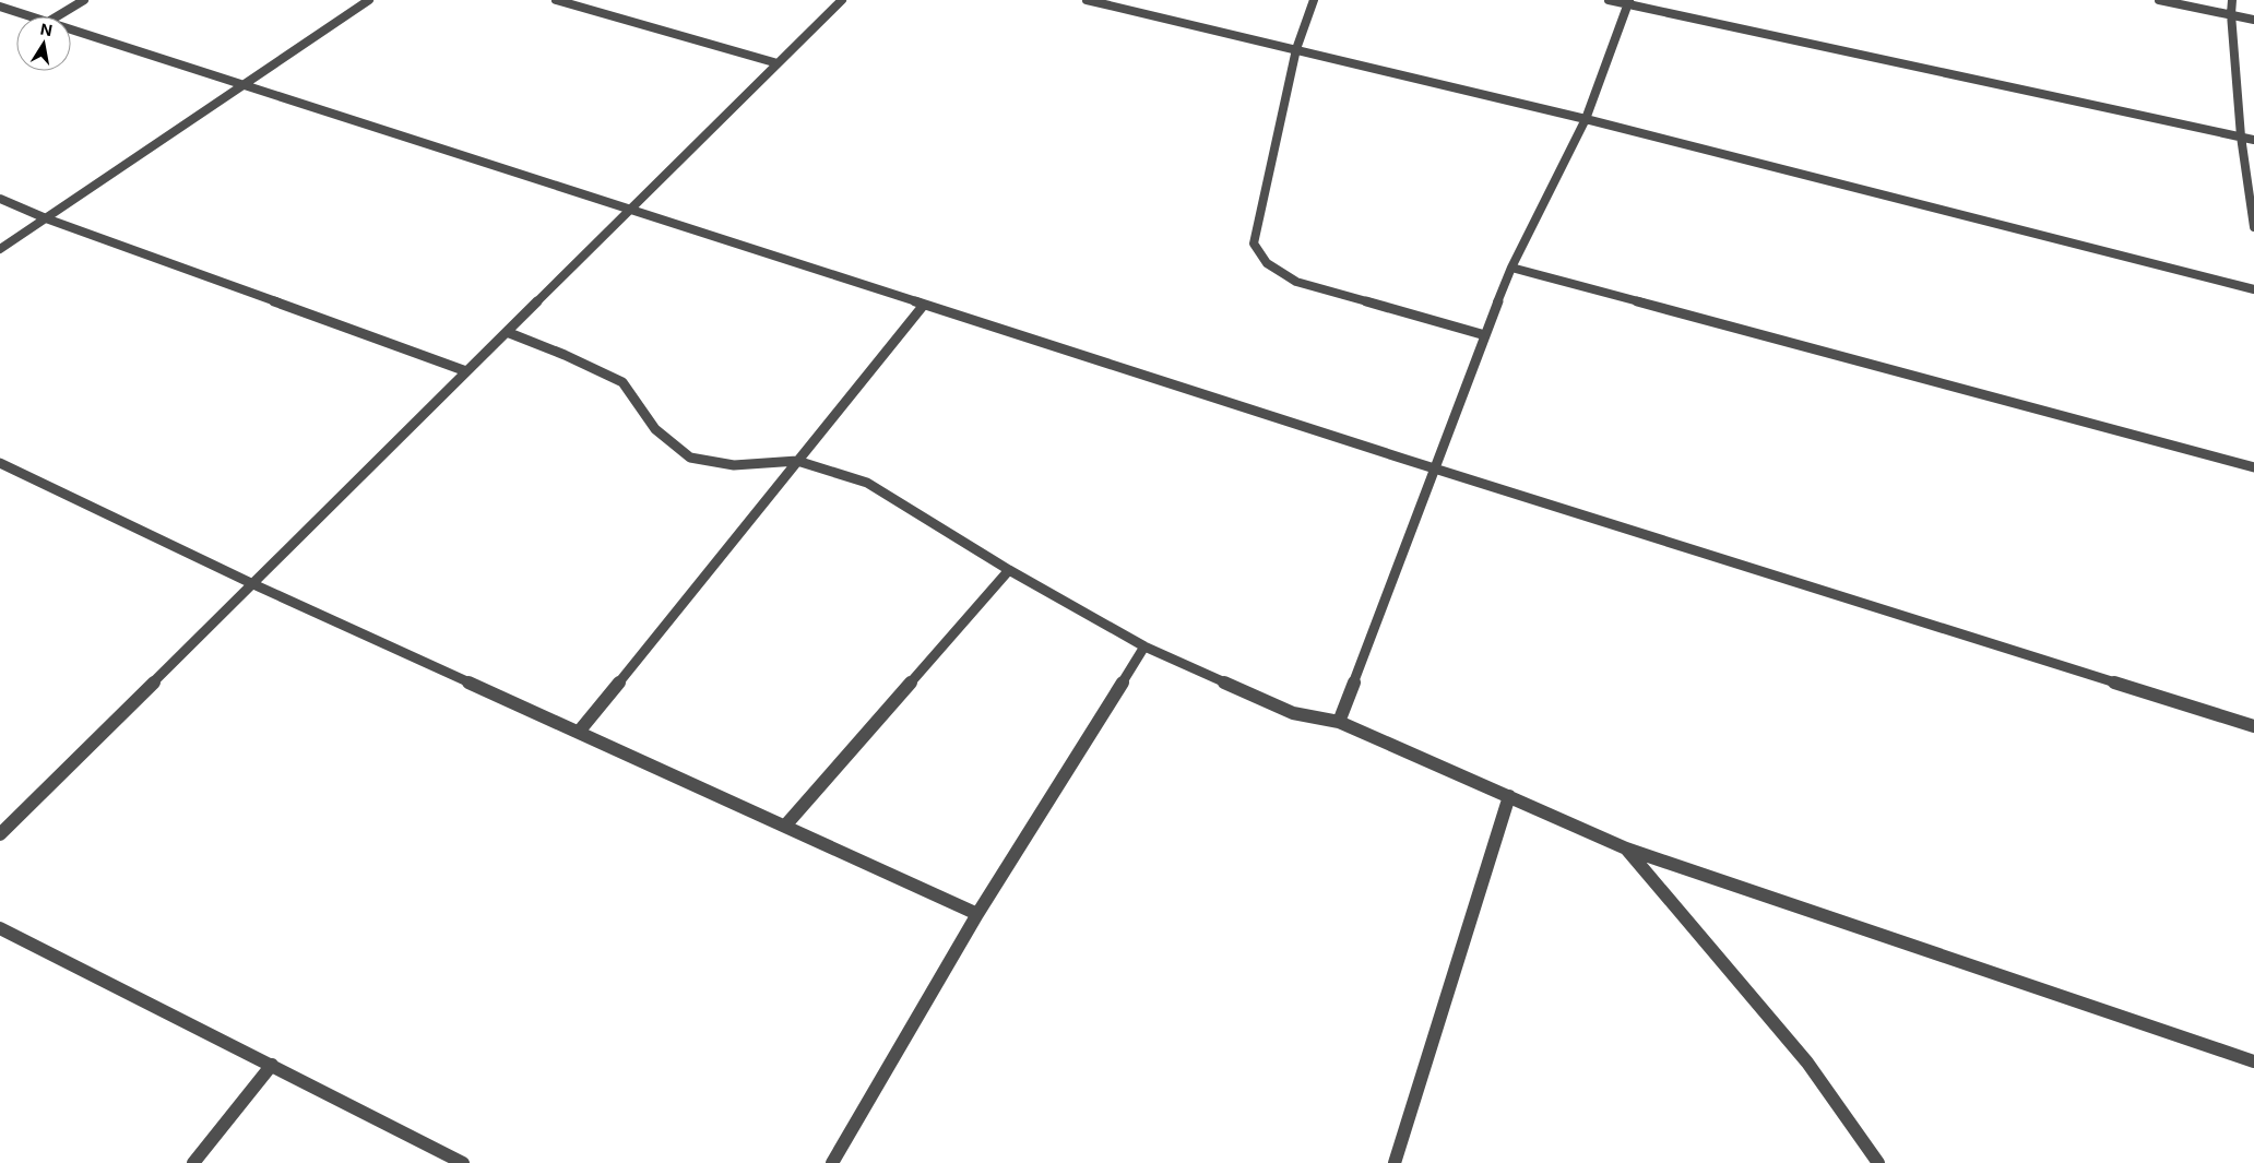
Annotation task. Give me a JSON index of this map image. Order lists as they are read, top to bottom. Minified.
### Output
{"north":"top"}
